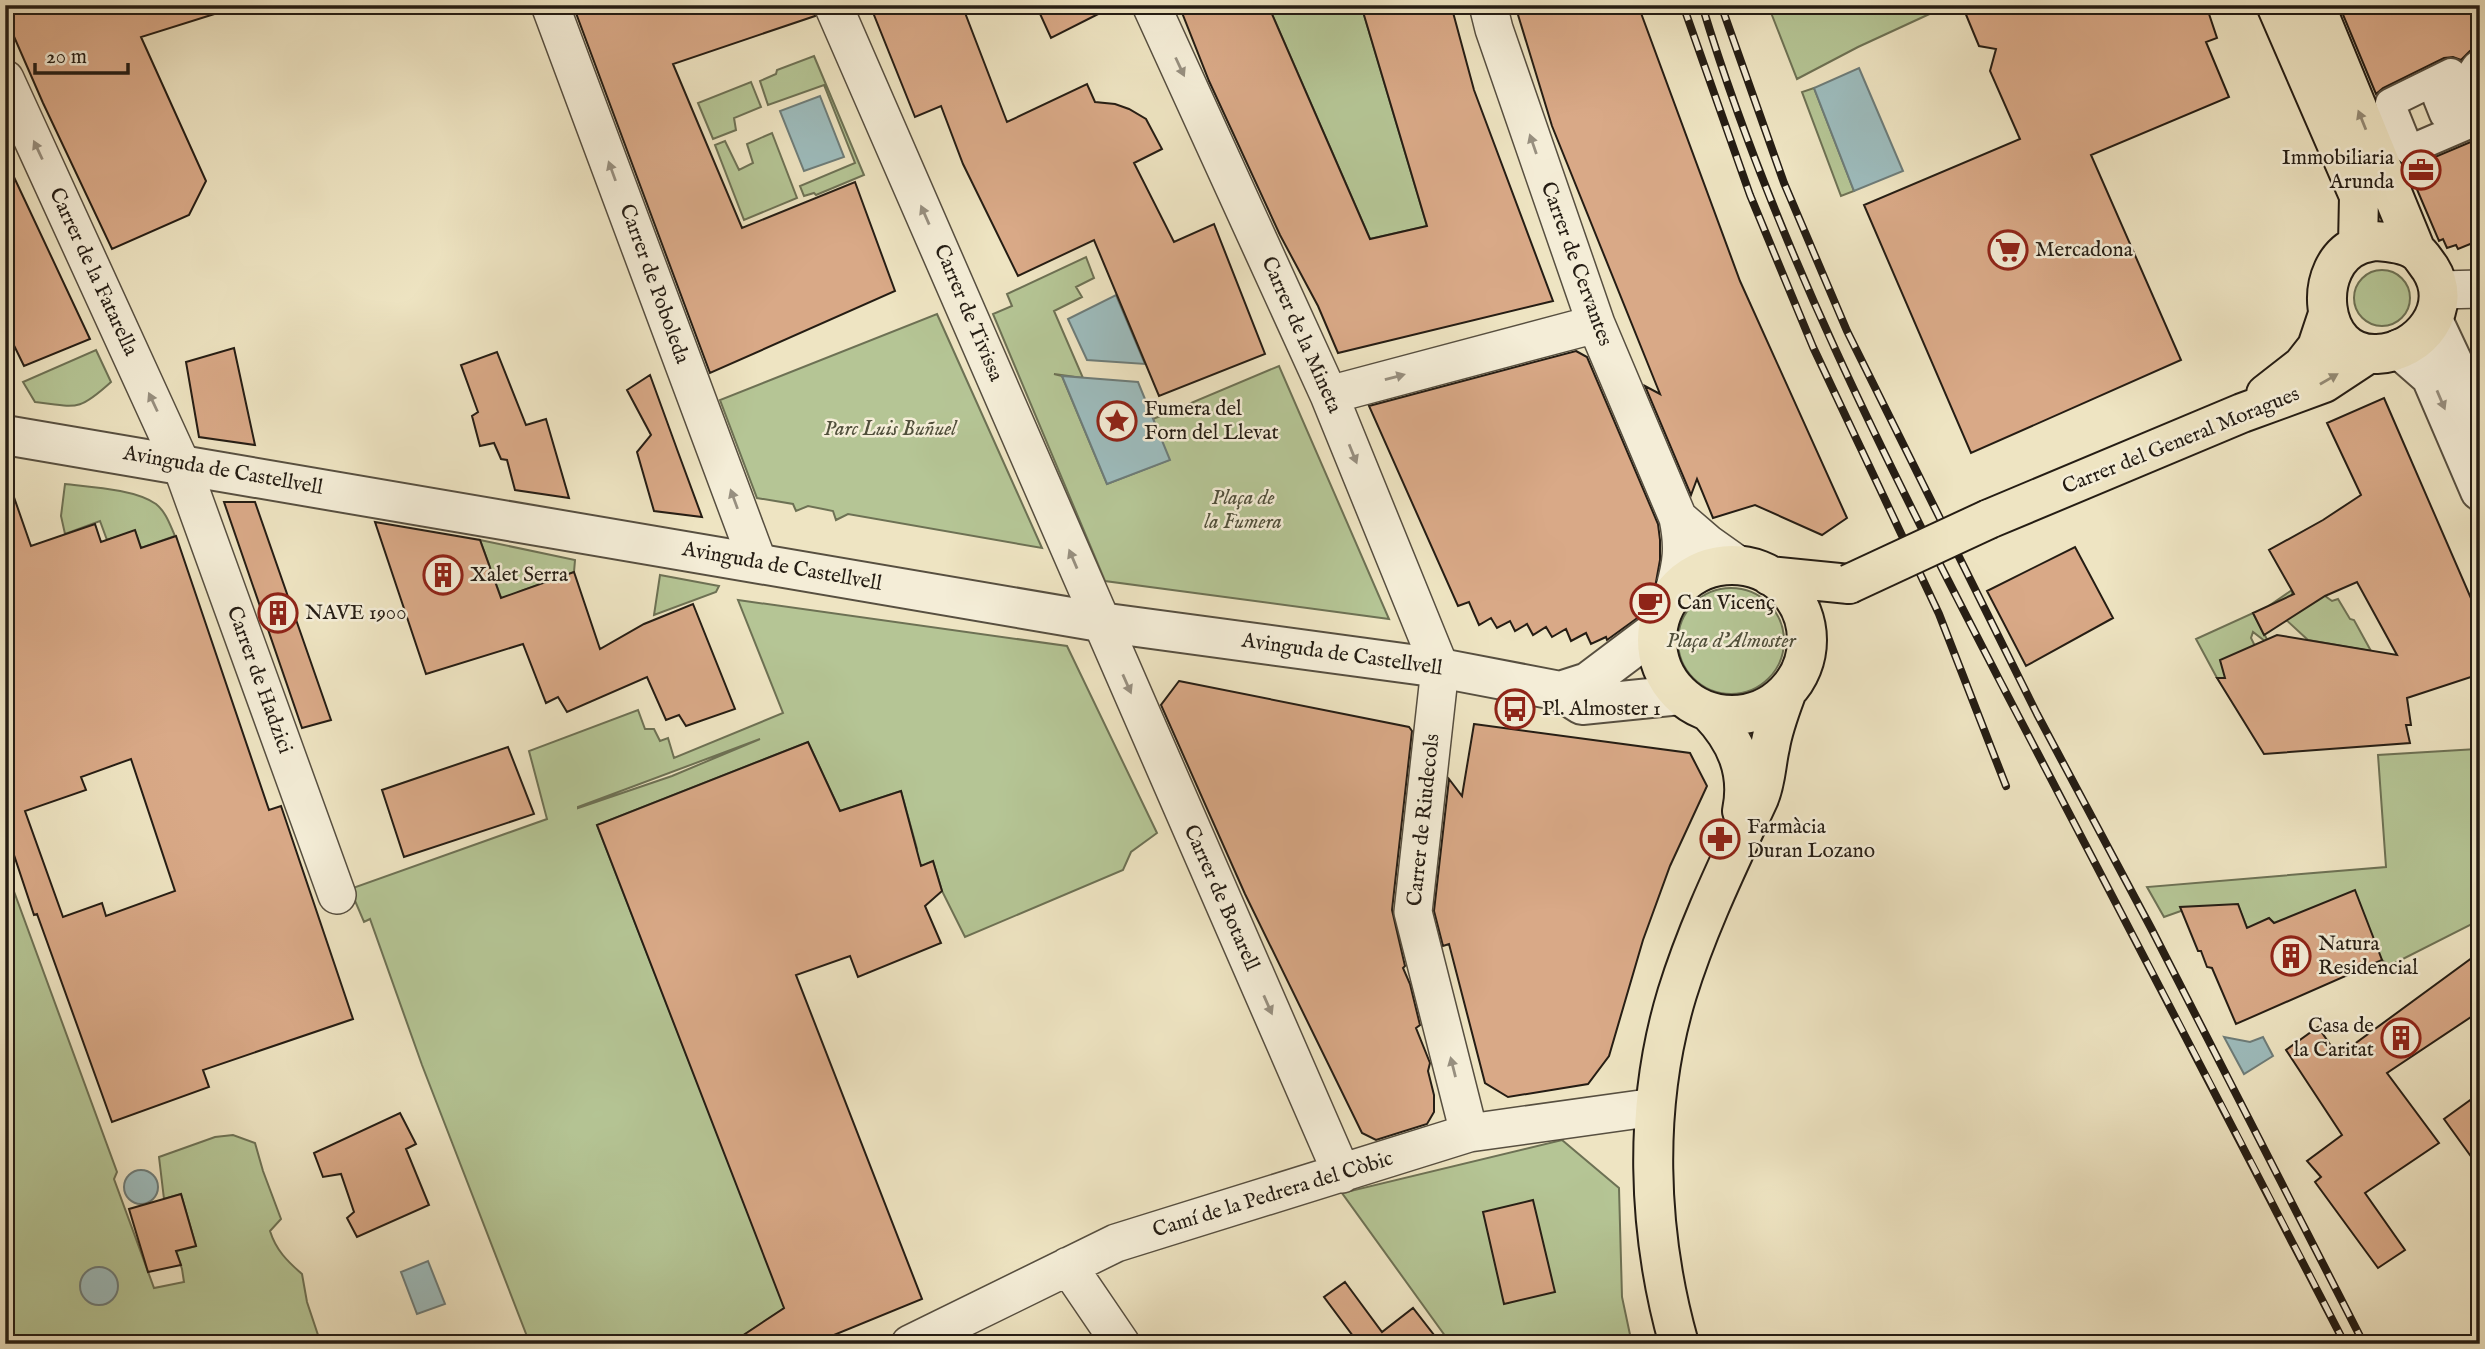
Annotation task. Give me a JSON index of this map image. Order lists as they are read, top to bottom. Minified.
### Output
{"streets":{"main road":["Carrer del General Moragues"],"street":["Carrer de Cervantes","Carrer de la Fatarella","Carrer de Poboleda","Carrer de Tivissa","Carrer de la Mineta","Avinguda de Castellvell","Carrer de Hadzici","Carrer de Riudecols","Carrer de Botarell","Camí de la Pedrera del Còbic"]},"crossings":[["Carrer de Cervantes","Avinguda de Castellvell"],["Carrer de la Fatarella","Avinguda de Castellvell"],["Carrer de la Fatarella","Carrer de Hadzici"],["Carrer de Poboleda","Avinguda de Castellvell"],["Carrer de Tivissa","Avinguda de Castellvell"],["Carrer de Tivissa","Carrer de Botarell"],["Carrer de la Mineta","Avinguda de Castellvell"],["Carrer de la Mineta","Carrer de Riudecols"],["Avinguda de Castellvell","Carrer de Hadzici"],["Avinguda de Castellvell","Carrer de Riudecols"],["Avinguda de Castellvell","Carrer de Botarell"],["Carrer de Riudecols","Camí de la Pedrera del Còbic"],["Carrer de Botarell","Camí de la Pedrera del Còbic"]],"one_way":["Carrer de Cervantes","Carrer de la Fatarella","Carrer de Poboleda","Carrer de Tivissa","Carrer de la Mineta","Carrer de Riudecols","Carrer de Botarell"],"parks":["Parc Luis Buñuel","Plaça de la Fumera","Plaça d'Almoster"],"places":{"office":["Immobiliaria Arunda"],"supermarket":["Mercadona"],"place":["Fumera del Forn del Llevat"],"building":["Xalet Serra","NAVE 1900","Natura Residencial","Casa de la Caritat"],"cafe":["Can Vicenç"],"bus stop":["Pl. Almoster 1"],"pharmacy":["Farmàcia Duran Lozano"]},"scale_bar":"20 m"}
